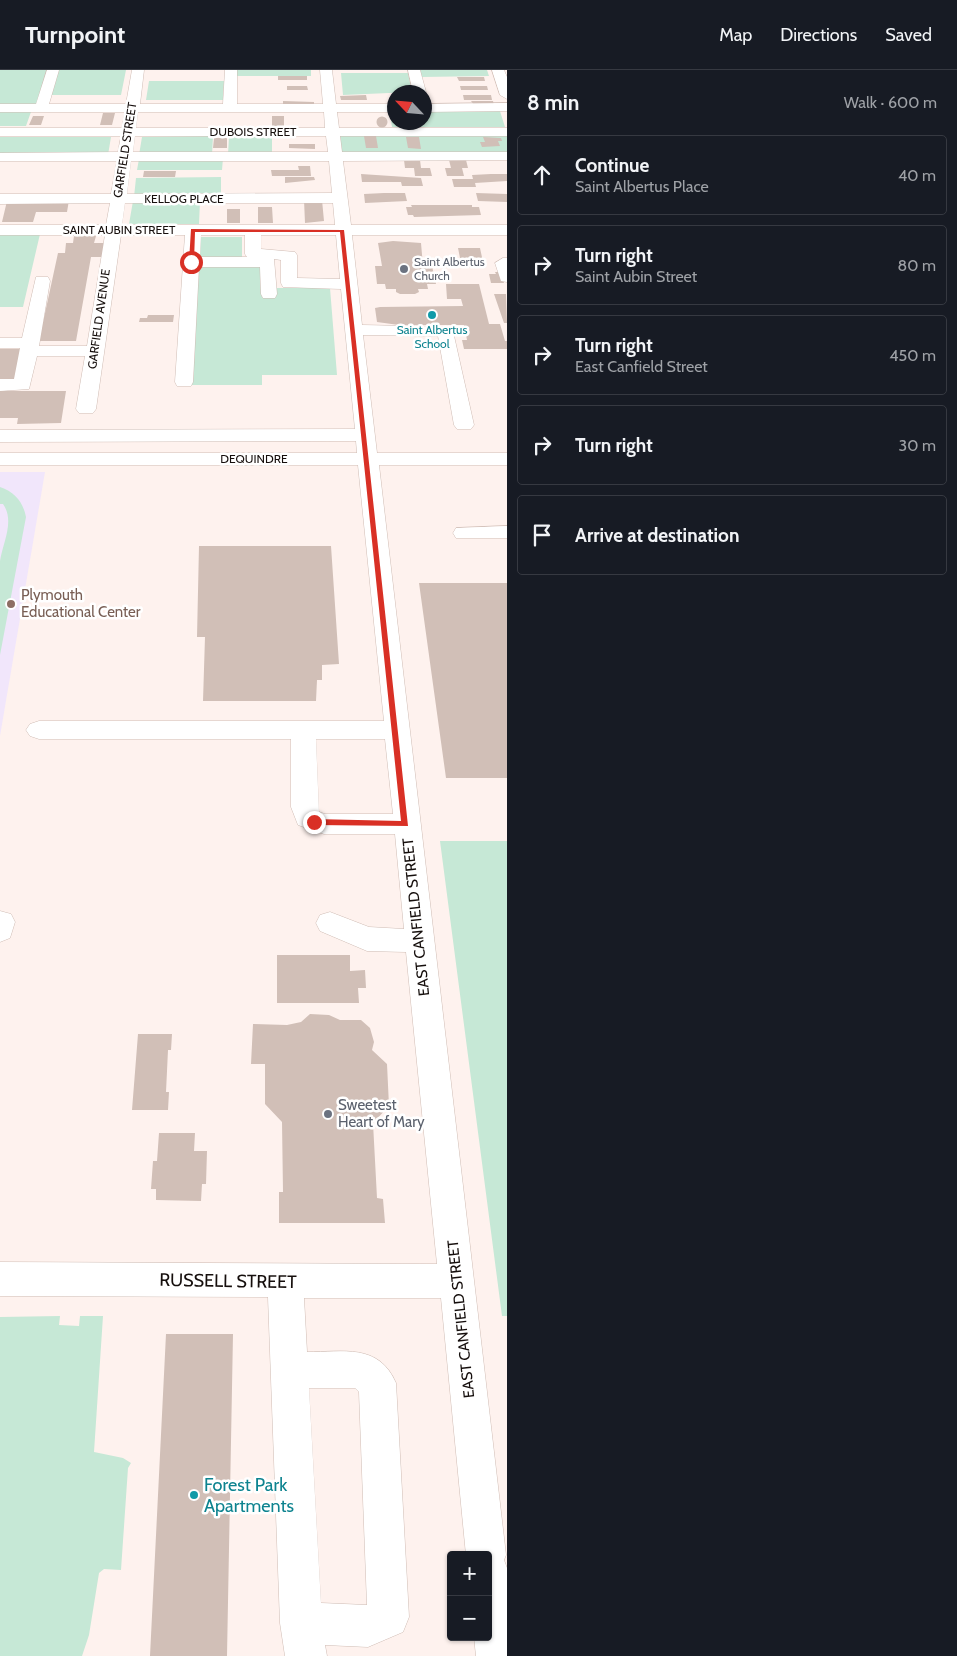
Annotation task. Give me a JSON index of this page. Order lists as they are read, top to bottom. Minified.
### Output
{"streets":{"street":["DUBOIS STREET","GARFIELD STREET","KELLOG PLACE","SAINT AUBIN STREET","GARFIELD AVENUE","DEQUINDRE","EAST CANFIELD STREET","RUSSELL STREET"]},"crossings":[["DUBOIS STREET","GARFIELD STREET"],["DUBOIS STREET","EAST CANFIELD STREET"],["GARFIELD STREET","KELLOG PLACE"],["GARFIELD STREET","SAINT AUBIN STREET"],["GARFIELD STREET","GARFIELD AVENUE"],["KELLOG PLACE","EAST CANFIELD STREET"],["SAINT AUBIN STREET","GARFIELD AVENUE"],["SAINT AUBIN STREET","EAST CANFIELD STREET"],["DEQUINDRE","EAST CANFIELD STREET"],["EAST CANFIELD STREET","RUSSELL STREET"]],"places":["Saint Albertus Church","Saint Albertus School","Plymouth Educational Center","Sweetest Heart of Mary","Forest Park Apartments"],"north":"top left","page":{"header":"Turnpoint","nav":["Map","Directions","Saved"],"heading":["8 min","Walk · 600 m"],"list":[["Continue","Saint Albertus Place","40 m"],["Turn right","Saint Aubin Street","80 m"],["Turn right","East Canfield Street","450 m"],["Turn right","30 m"],"Arrive at destination"],"map_buttons":["+","−"]}}
